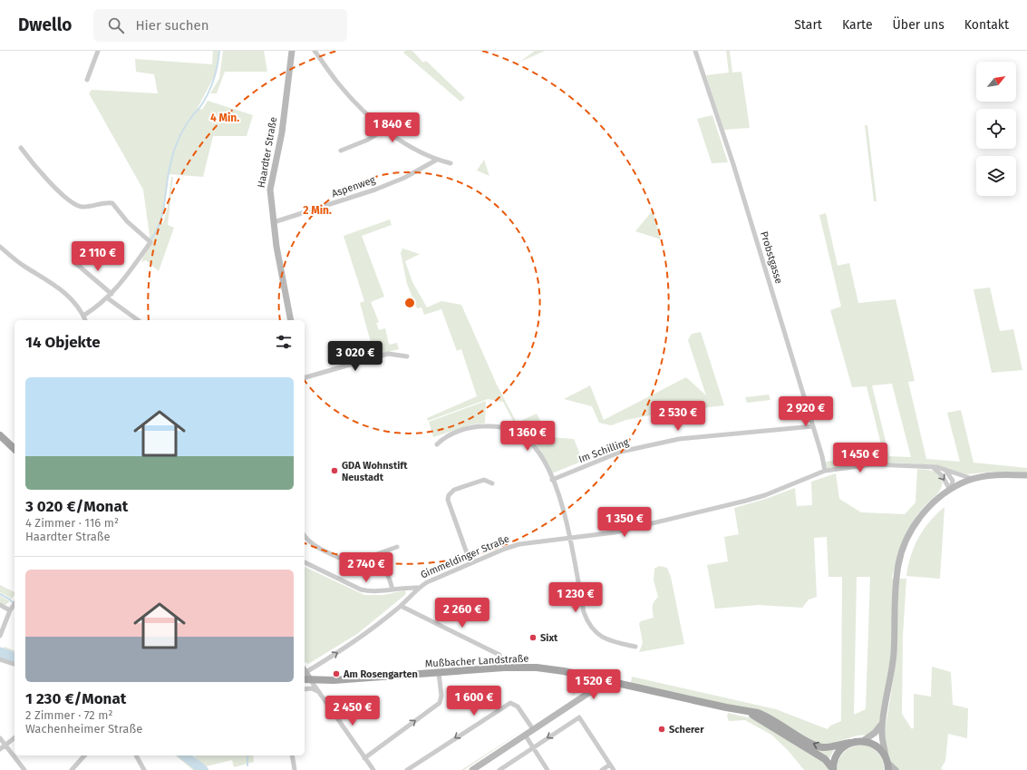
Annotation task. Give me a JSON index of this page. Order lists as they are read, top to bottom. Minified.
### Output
{"streets":{"main road":["Mußbacher Landstraße"],"street":["Haardter Straße","Aspenweg","Probstgasse","Im Schilling","Gimmeldinger Straße"]},"crossings":[["Haardter Straße","Aspenweg"],["Probstgasse","Im Schilling"],["Probstgasse","Gimmeldinger Straße"],["Gimmeldinger Straße","Mußbacher Landstraße"]],"places":["GDA Wohnstift Neustadt","Sixt","Am Rosengarten","Scherer"],"north":"top right","page":{"header":"Dwello","search":"Hier suchen","nav":["Start","Karte","Über uns","Kontakt"],"price":["1 840 €","2 110 €","3 020 €","2 920 €","2 530 €","1 360 €","1 450 €","1 350 €","2 740 €","1 230 €","2 260 €","1 520 €","1 600 €","2 450 €"],"heading":"14 Objekte","list":[{"name":"3 020 €/Monat","note":"4 Zimmer · 116 m² · Haardter Straße"},{"name":"1 230 €/Monat","note":"2 Zimmer · 72 m² · Wachenheimer Straße"}]},"rings":["4 Min.","2 Min."]}
